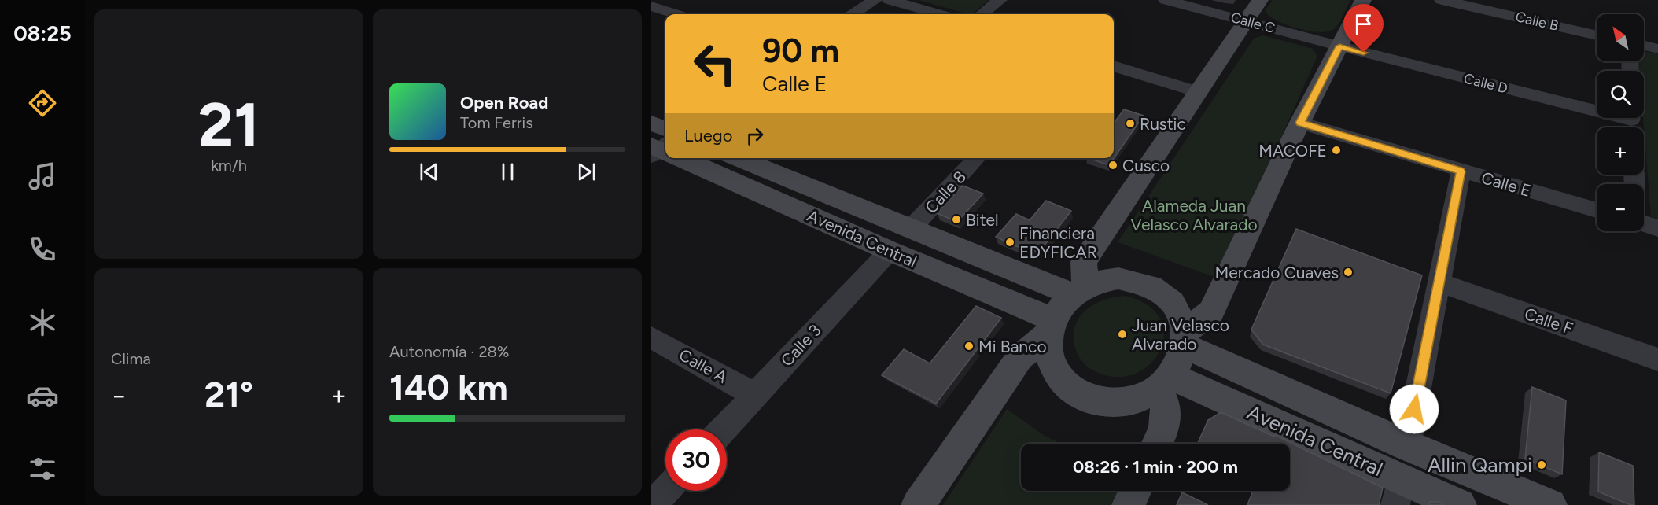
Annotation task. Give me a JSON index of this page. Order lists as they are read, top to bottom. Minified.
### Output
{"streets":{"main road":["Avenida Central"],"street":["Calle B","Calle C","Calle D","Calle E","Calle 8","Calle F","Calle 3","Calle A"]},"crossings":[["Calle C","Calle D"],["Calle 8","Avenida Central"],["Avenida Central","Calle 3"],["Calle 3","Calle A"]],"parks":["Alameda Juan Velasco Alvarado"],"places":["Rustic","MACOFE","Cusco","Bitel","Financiera EDYFICAR","Mercado Cuaves","Juan Velasco Alvarado","Mi Banco","Allin Qampi"],"north":"top left","page":{"tabs":"08:25","tile":[["21","km/h"],"Clima",["Autonomía · 28%","140 km"]],"map_buttons":["+","−"],"turn":["90 m","Calle E"],"song":["Open Road","Tom Ferris"],"then":"Luego","heat":["−","21°","+"],"limit":"30","trip":"08:26 · 1 min · 200 m"}}
